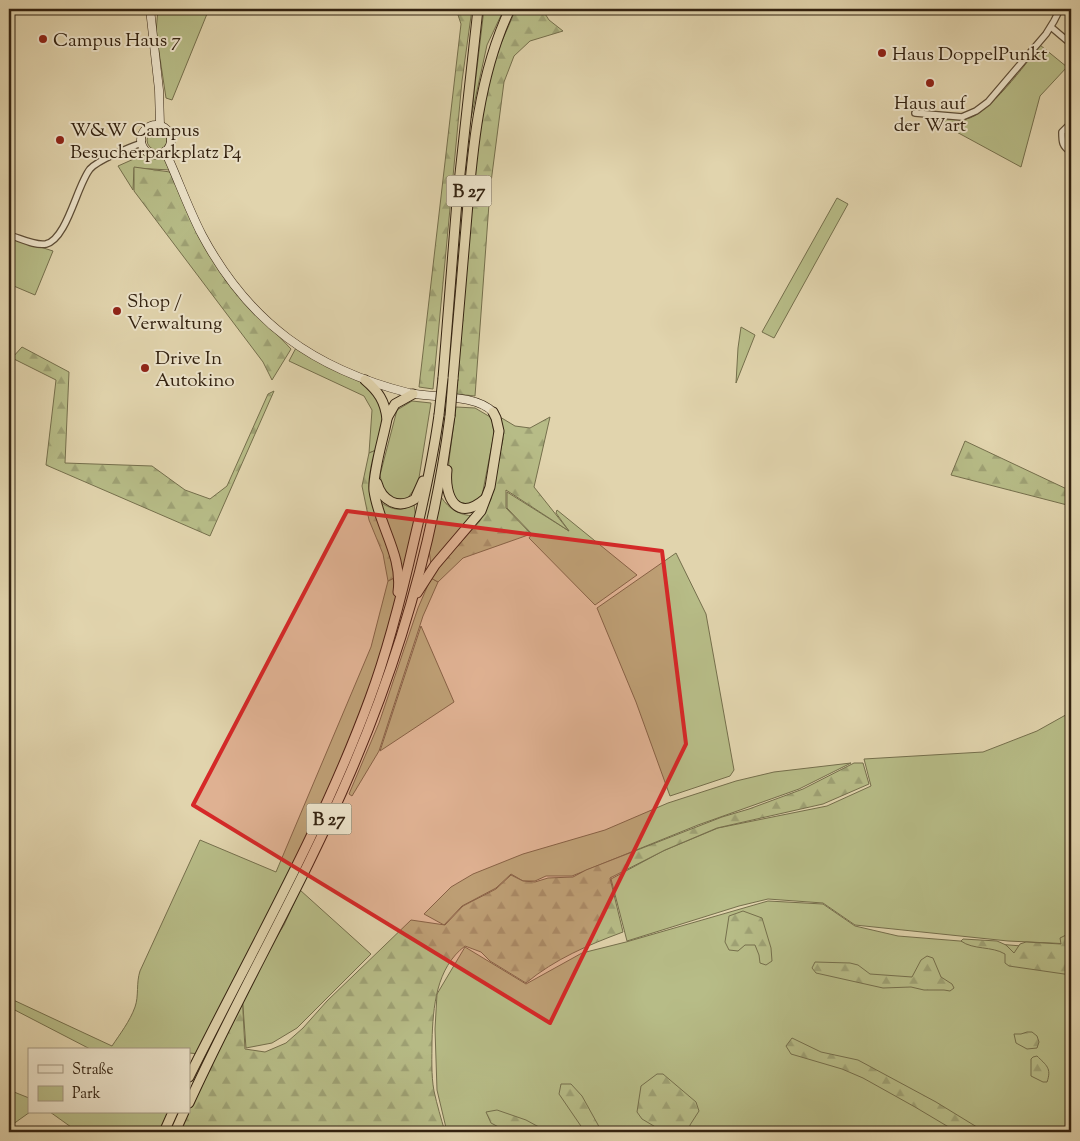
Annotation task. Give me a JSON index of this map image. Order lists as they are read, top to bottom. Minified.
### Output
{"streets":{"highway":["B 27"]},"places":["Campus Haus 7","Haus DoppelPunkt","Haus auf der Wart","W&W Campus Besucherparkplatz P4","Shop / Verwaltung","Drive In Autokino"],"legend":["Straße","Park"]}
